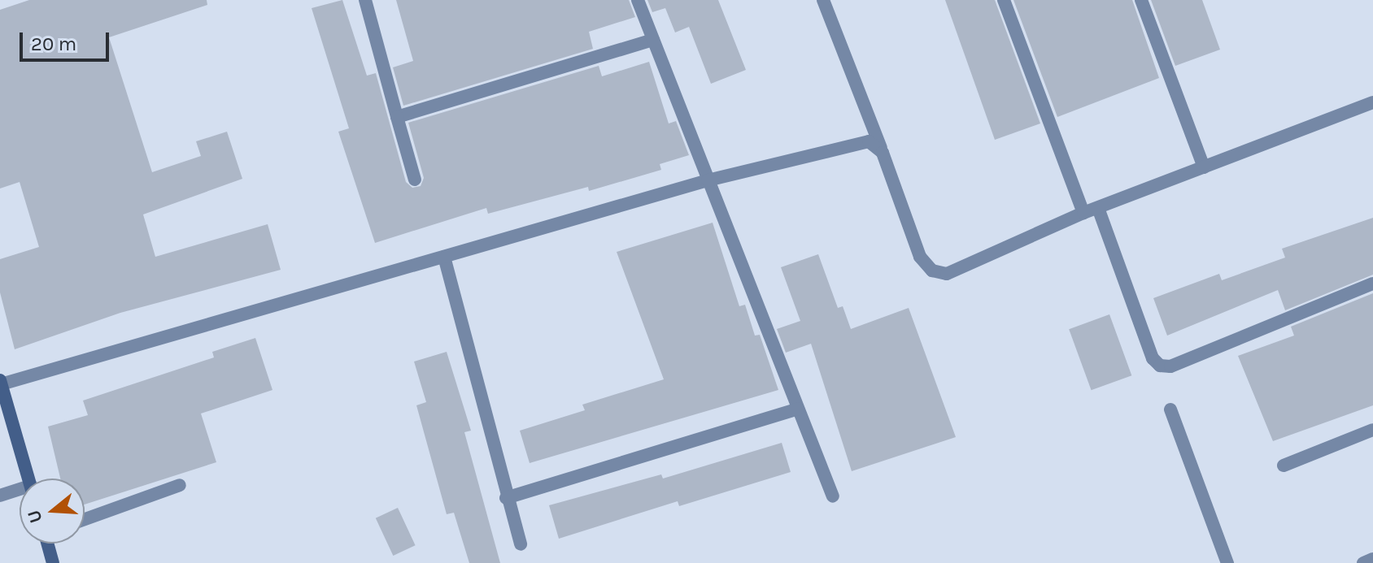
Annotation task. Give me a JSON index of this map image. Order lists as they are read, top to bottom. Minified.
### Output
{"scale_bar":"20 m","north":"left"}
